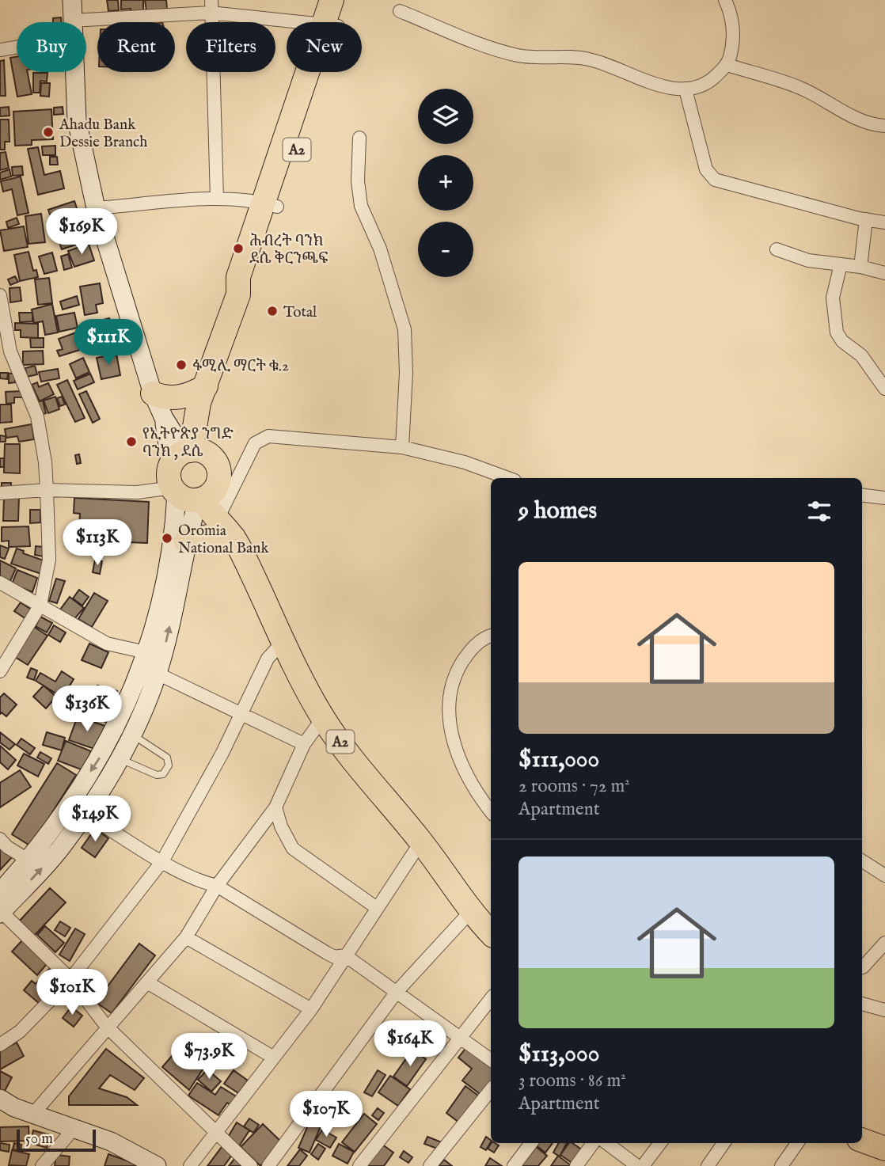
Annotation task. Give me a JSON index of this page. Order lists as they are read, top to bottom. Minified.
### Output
{"streets":{"highway":["A2"]},"places":["Ahadu Bank Dessie Branch","ሕብረት ባንክ ደሴ ቅርንጫፍ","Total","ፋሚሊ ማርት ቁ.2","የኢትዮጵያ ንግድ ባንክ , ደሴ","Oromia National Bank"],"scale_bar":"50 m","page":{"chip":["Buy","Rent","Filters","New"],"map_buttons":["+","−"],"price":["$169K","$111K","$113K","$136K","$149K","$101K","$164K","$73.9K","$107K"],"heading":"9 homes","list":[{"name":"$111,000","note":"2 rooms · 72 m² · Apartment"},{"name":"$113,000","note":"3 rooms · 86 m² · Apartment"}],"scale":"50 m"}}
